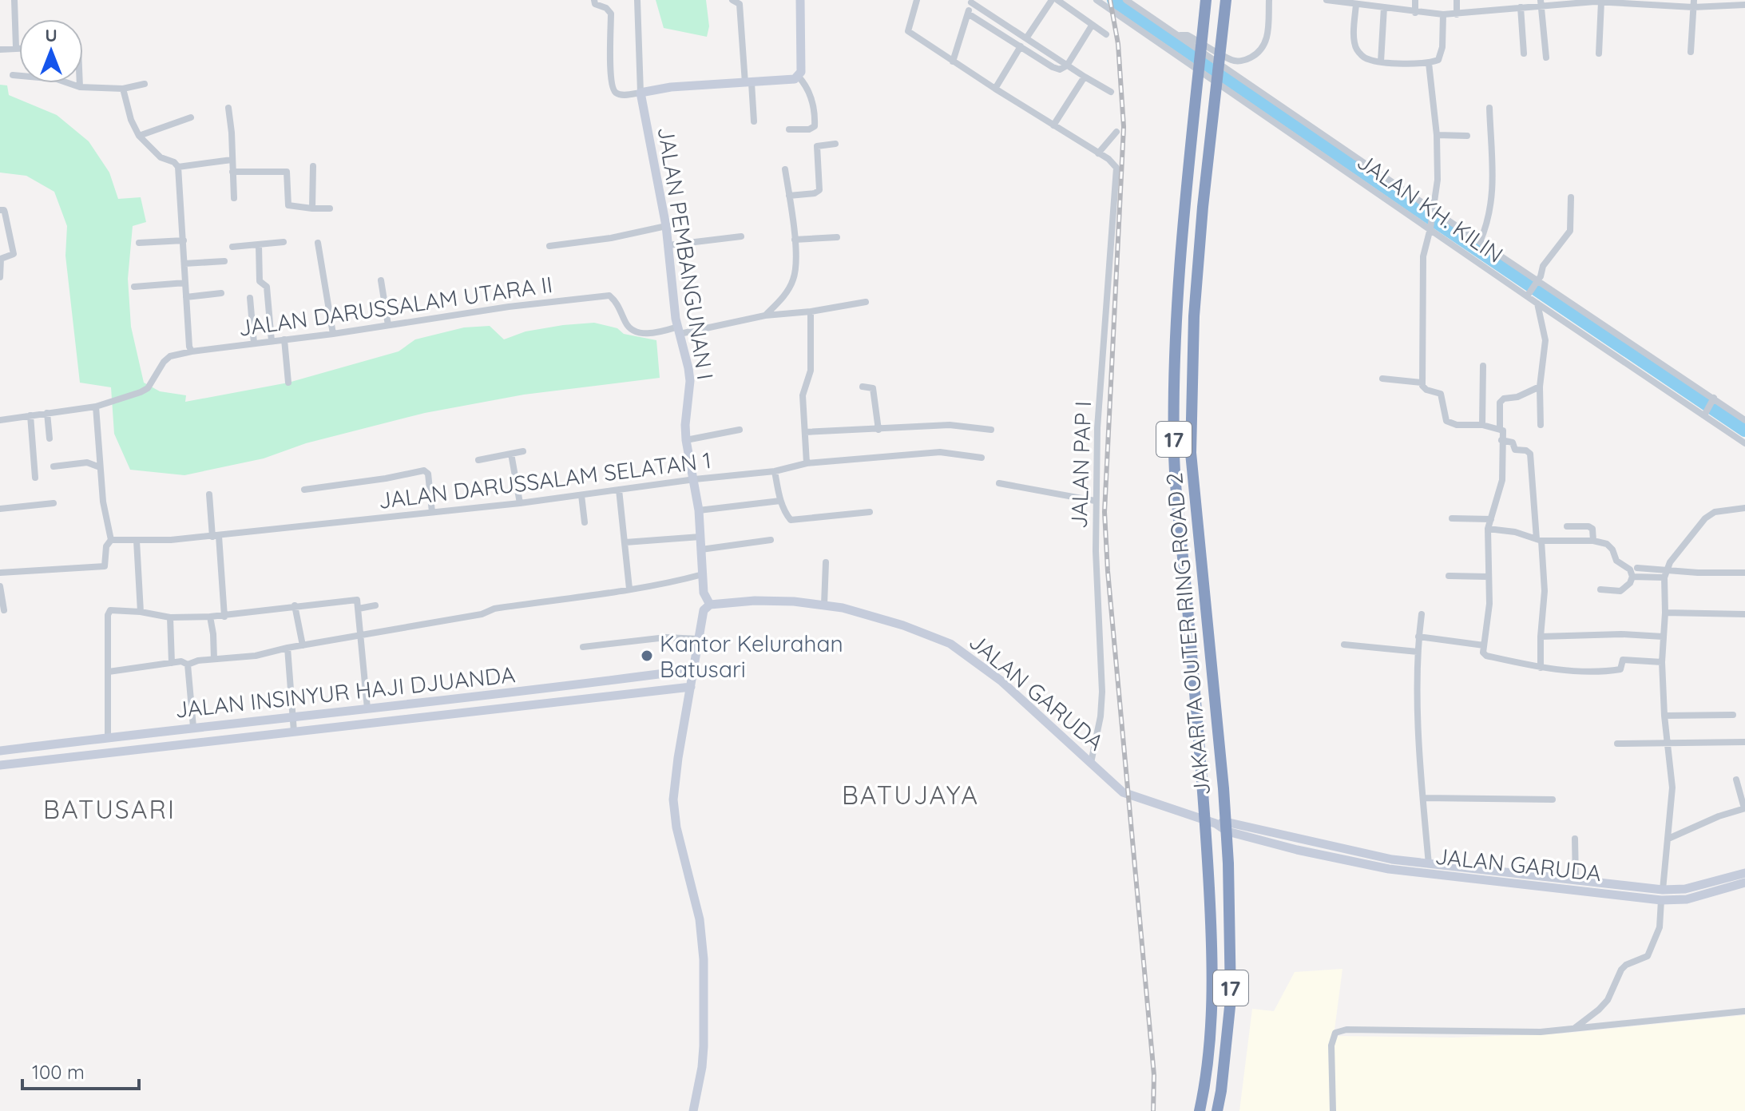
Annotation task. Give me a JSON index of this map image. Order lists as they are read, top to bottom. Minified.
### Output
{"streets":{"highway":["17","JAKARTA OUTER RING ROAD 2"],"main road":["JALAN PEMBANGUNAN I","JALAN INSINYUR HAJI DJUANDA","JALAN GARUDA"],"street":["JALAN KH. KILIN","JALAN DARUSSALAM UTARA II","JALAN PAP I","JALAN DARUSSALAM SELATAN 1"]},"crossings":[["JALAN PEMBANGUNAN I","JALAN DARUSSALAM UTARA II"],["JALAN PEMBANGUNAN I","JALAN DARUSSALAM SELATAN 1"],["JALAN PEMBANGUNAN I","JALAN GARUDA"],["JALAN PAP I","JALAN GARUDA"]],"districts":["BATUJAYA","BATUSARI"],"places":["Kantor Kelurahan Batusari"],"scale_bar":"100 m","north":"top"}
